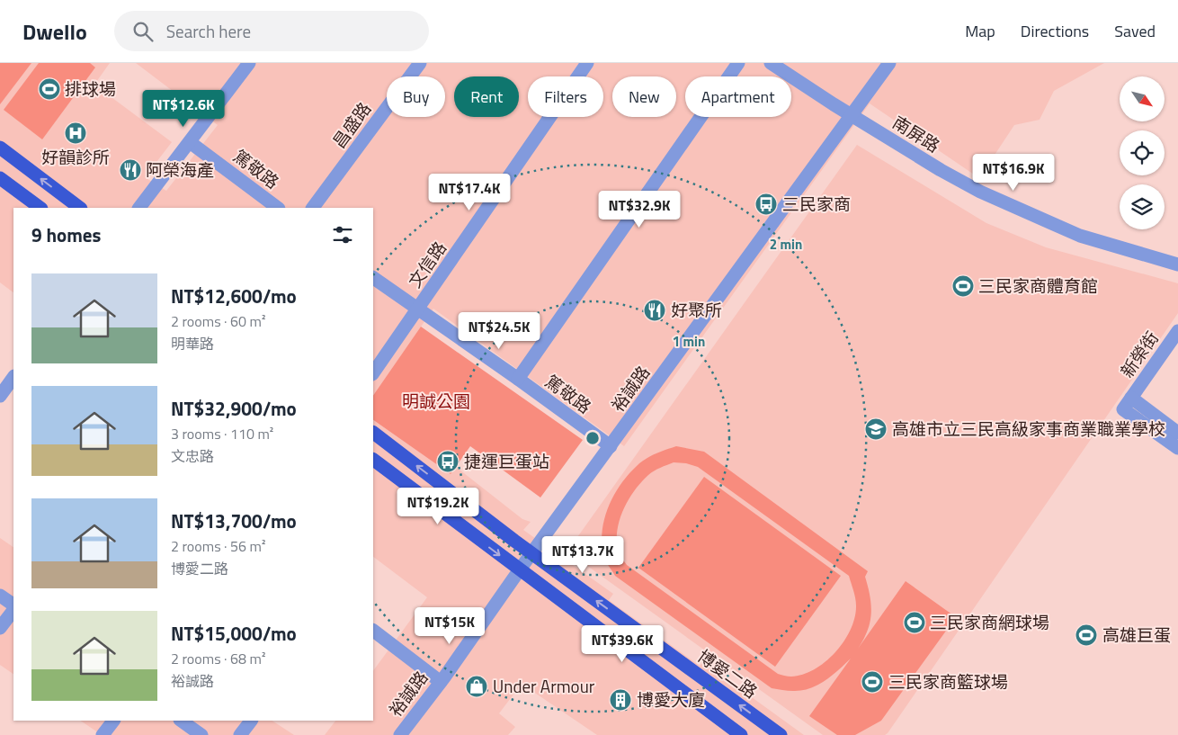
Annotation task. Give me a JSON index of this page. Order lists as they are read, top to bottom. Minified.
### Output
{"streets":{"main road":["博愛二路"],"street":["昌盛路","南屏路","篤敬路","文信路","新榮街","裕誠路"]},"crossings":[["南屏路","裕誠路"],["篤敬路","文信路"],["篤敬路","裕誠路"],["裕誠路","博愛二路"]],"parks":["明誠公園"],"places":{"sports":["排球場","三民家商體育館","三民家商網球場","高雄巨蛋","三民家商籃球場"],"hospital":["好韻診所"],"restaurant":["阿榮海產","好聚所"],"bus stop":["三民家商","捷運巨蛋站"],"school or university":["高雄市立三民高級家事商業職業學校"],"shop":["Under Armour"],"building":["博愛大廈"]},"north":"bottom right","page":{"header":"Dwello","search":"Search here","nav":["Map","Directions","Saved"],"chip":["Buy","Rent","Filters","New","Apartment"],"price":["NT$12.6K","NT$16.9K","NT$17.4K","NT$32.9K","NT$24.5K","NT$19.2K","NT$13.7K","NT$15K","NT$39.6K"],"heading":"9 homes","list":[{"name":"NT$12,600/mo","note":"2 rooms · 60 m² · 明華路"},{"name":"NT$32,900/mo","note":"3 rooms · 110 m² · 文忠路"},{"name":"NT$13,700/mo","note":"2 rooms · 56 m² · 博愛二路"},{"name":"NT$15,000/mo","note":"2 rooms · 68 m² · 裕誠路"}]},"rings":["2 min","1 min"]}
